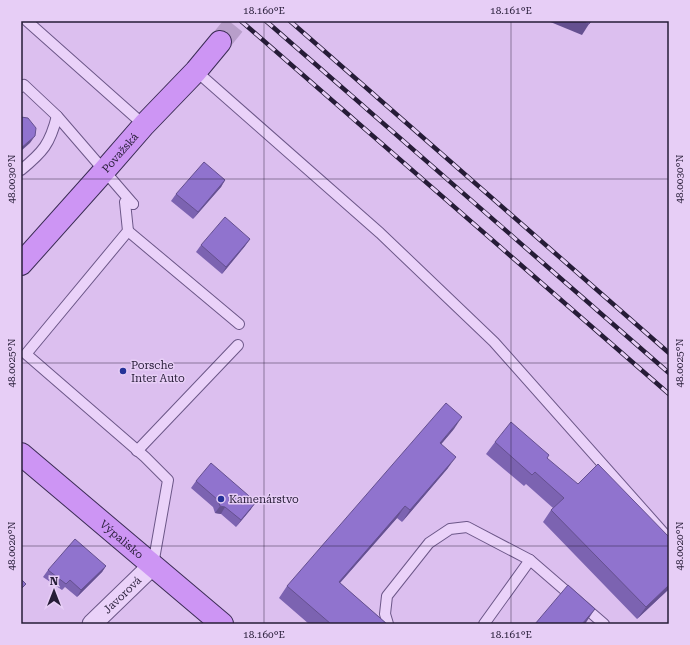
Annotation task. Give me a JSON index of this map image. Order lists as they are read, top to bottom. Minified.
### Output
{"streets":{"main road":["Považská","Výpalisko"],"street":["Javorová"]},"crossings":[["Výpalisko","Javorová"]],"places":["Porsche Inter Auto","Kamenárstvo"],"north":"top","coordinates":["18.160°E","18.161°E","48.0030°N","48.0025°N","48.0020°N"]}
